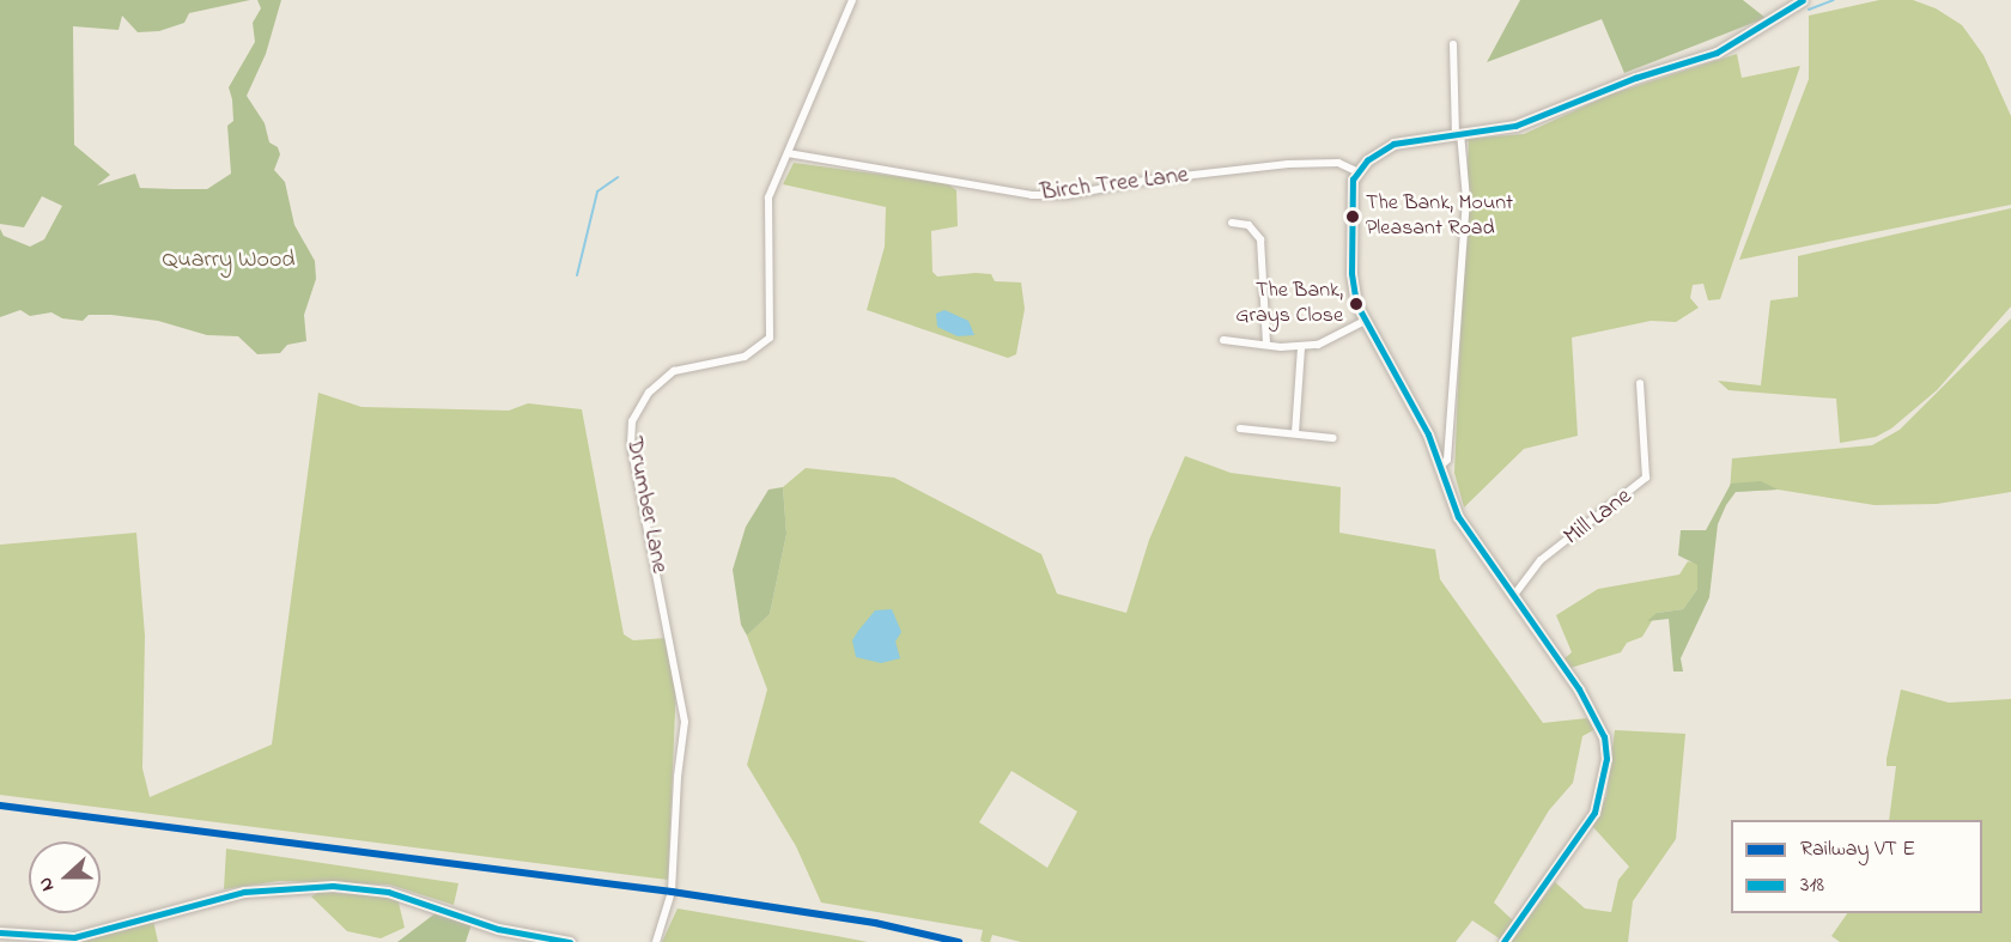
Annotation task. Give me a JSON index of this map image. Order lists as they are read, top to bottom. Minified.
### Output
{"streets":{"street":["Birch Tree Lane","Drumber Lane","Mill Lane"]},"crossings":[["Birch Tree Lane","Drumber Lane"]],"parks":["Quarry Wood"],"places":["The Bank, Mount Pleasant Road","The Bank, Grays Close"],"lines":["transit line 318"],"legend":["Railway VT E","318"],"north":"left"}
